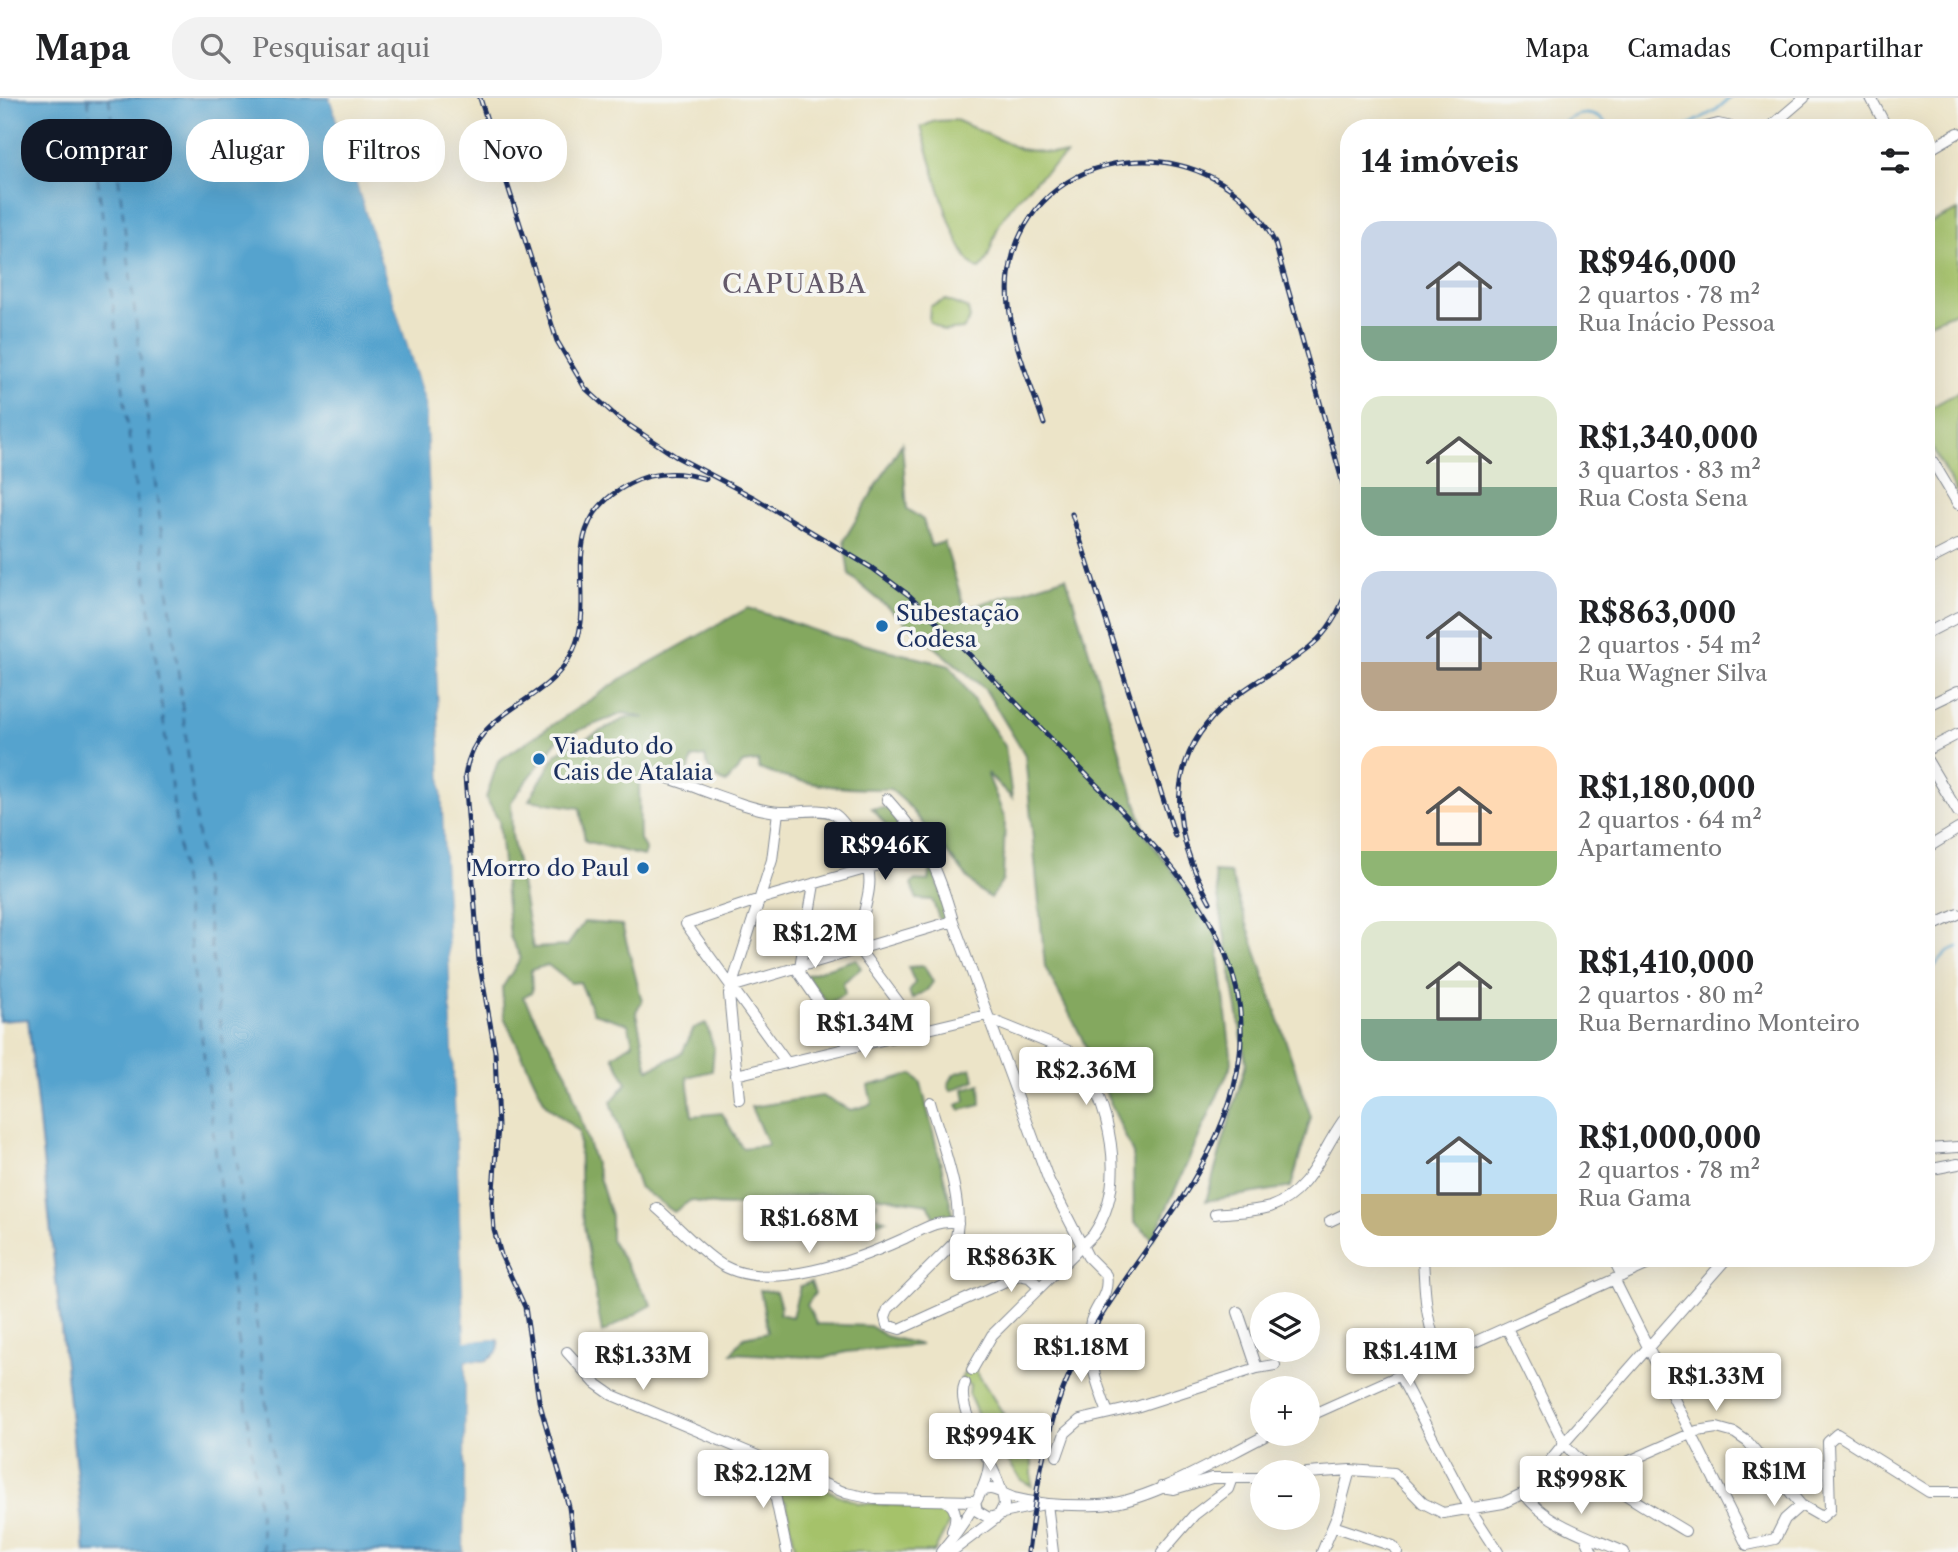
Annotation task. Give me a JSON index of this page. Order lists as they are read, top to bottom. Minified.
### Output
{"districts":["CAPUABA"],"places":["Subestação Codesa","Viaduto do Cais de Atalaia","Morro do Paul"],"page":{"header":"Mapa","search":"Pesquisar aqui","nav":["Mapa","Camadas","Compartilhar"],"chip":["Comprar","Alugar","Filtros","Novo"],"heading":"14 imóveis","list":[{"name":"R$946,000","note":"2 quartos · 78 m² · Rua Inácio Pessoa"},{"name":"R$1,340,000","note":"3 quartos · 83 m² · Rua Costa Sena"},{"name":"R$863,000","note":"2 quartos · 54 m² · Rua Wagner Silva"},{"name":"R$1,180,000","note":"2 quartos · 64 m² · Apartamento"},{"name":"R$1,410,000","note":"2 quartos · 80 m² · Rua Bernardino Monteiro"},{"name":"R$1,000,000","note":"2 quartos · 78 m² · Rua Gama"}],"price":["R$946K","R$1.2M","R$1.34M","R$2.36M","R$1.68M","R$863K","R$1.18M","R$1.41M","R$1.33M","R$1.33M","R$994K","R$1M","R$2.12M","R$998K"],"map_buttons":["+","−"]}}
